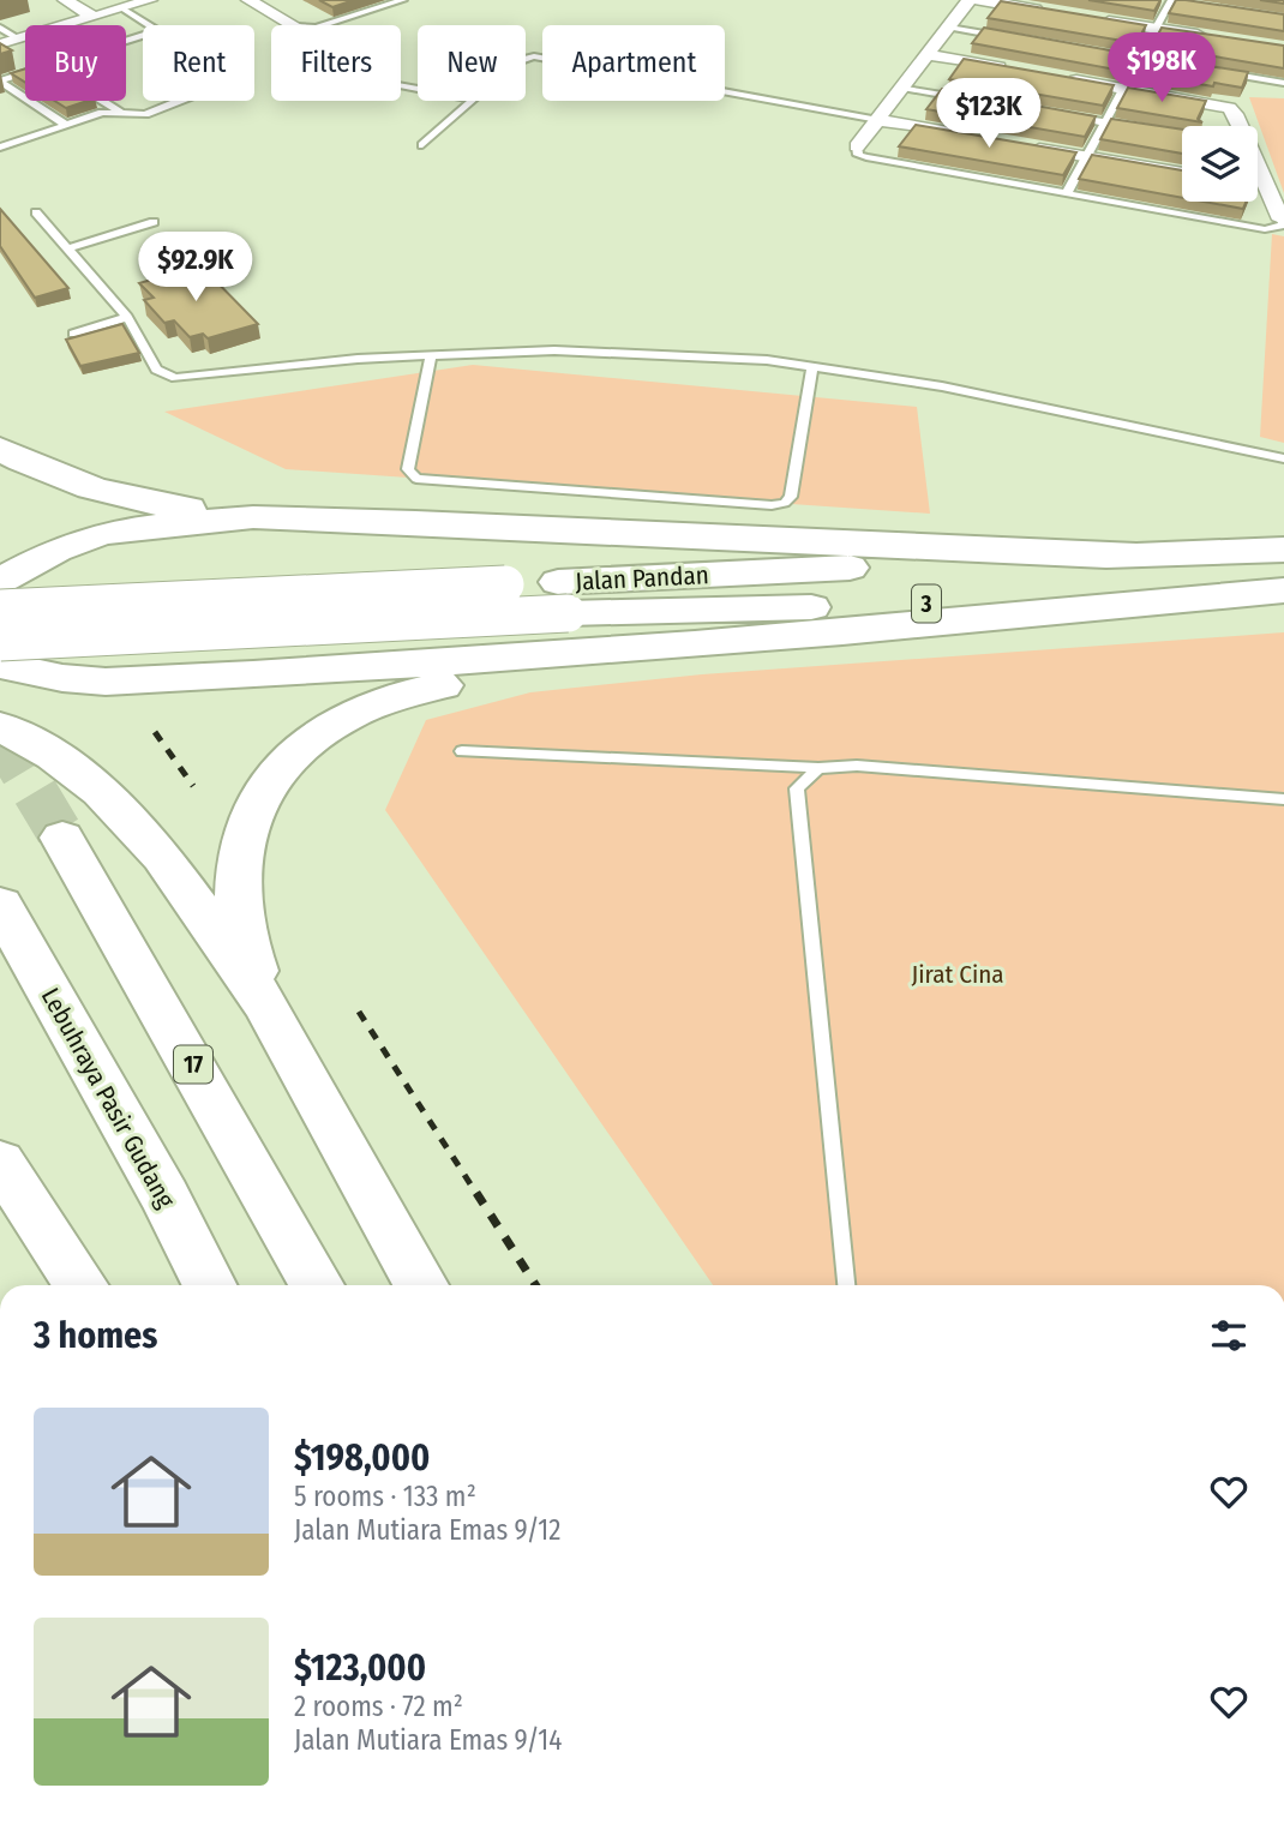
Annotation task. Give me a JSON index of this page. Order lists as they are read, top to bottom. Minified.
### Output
{"streets":{"highway":["Jalan Pandan","3","17","Lebuhraya Pasir Gudang"]},"parks":["Jirat Cina"],"page":{"chip":["Buy","Rent","Filters","New","Apartment"],"price":["$198K","$123K","$92.9K"],"heading":"3 homes","list":[{"name":"$198,000","note":"5 rooms · 133 m² · Jalan Mutiara Emas 9/12"},{"name":"$123,000","note":"2 rooms · 72 m² · Jalan Mutiara Emas 9/14"}]}}
